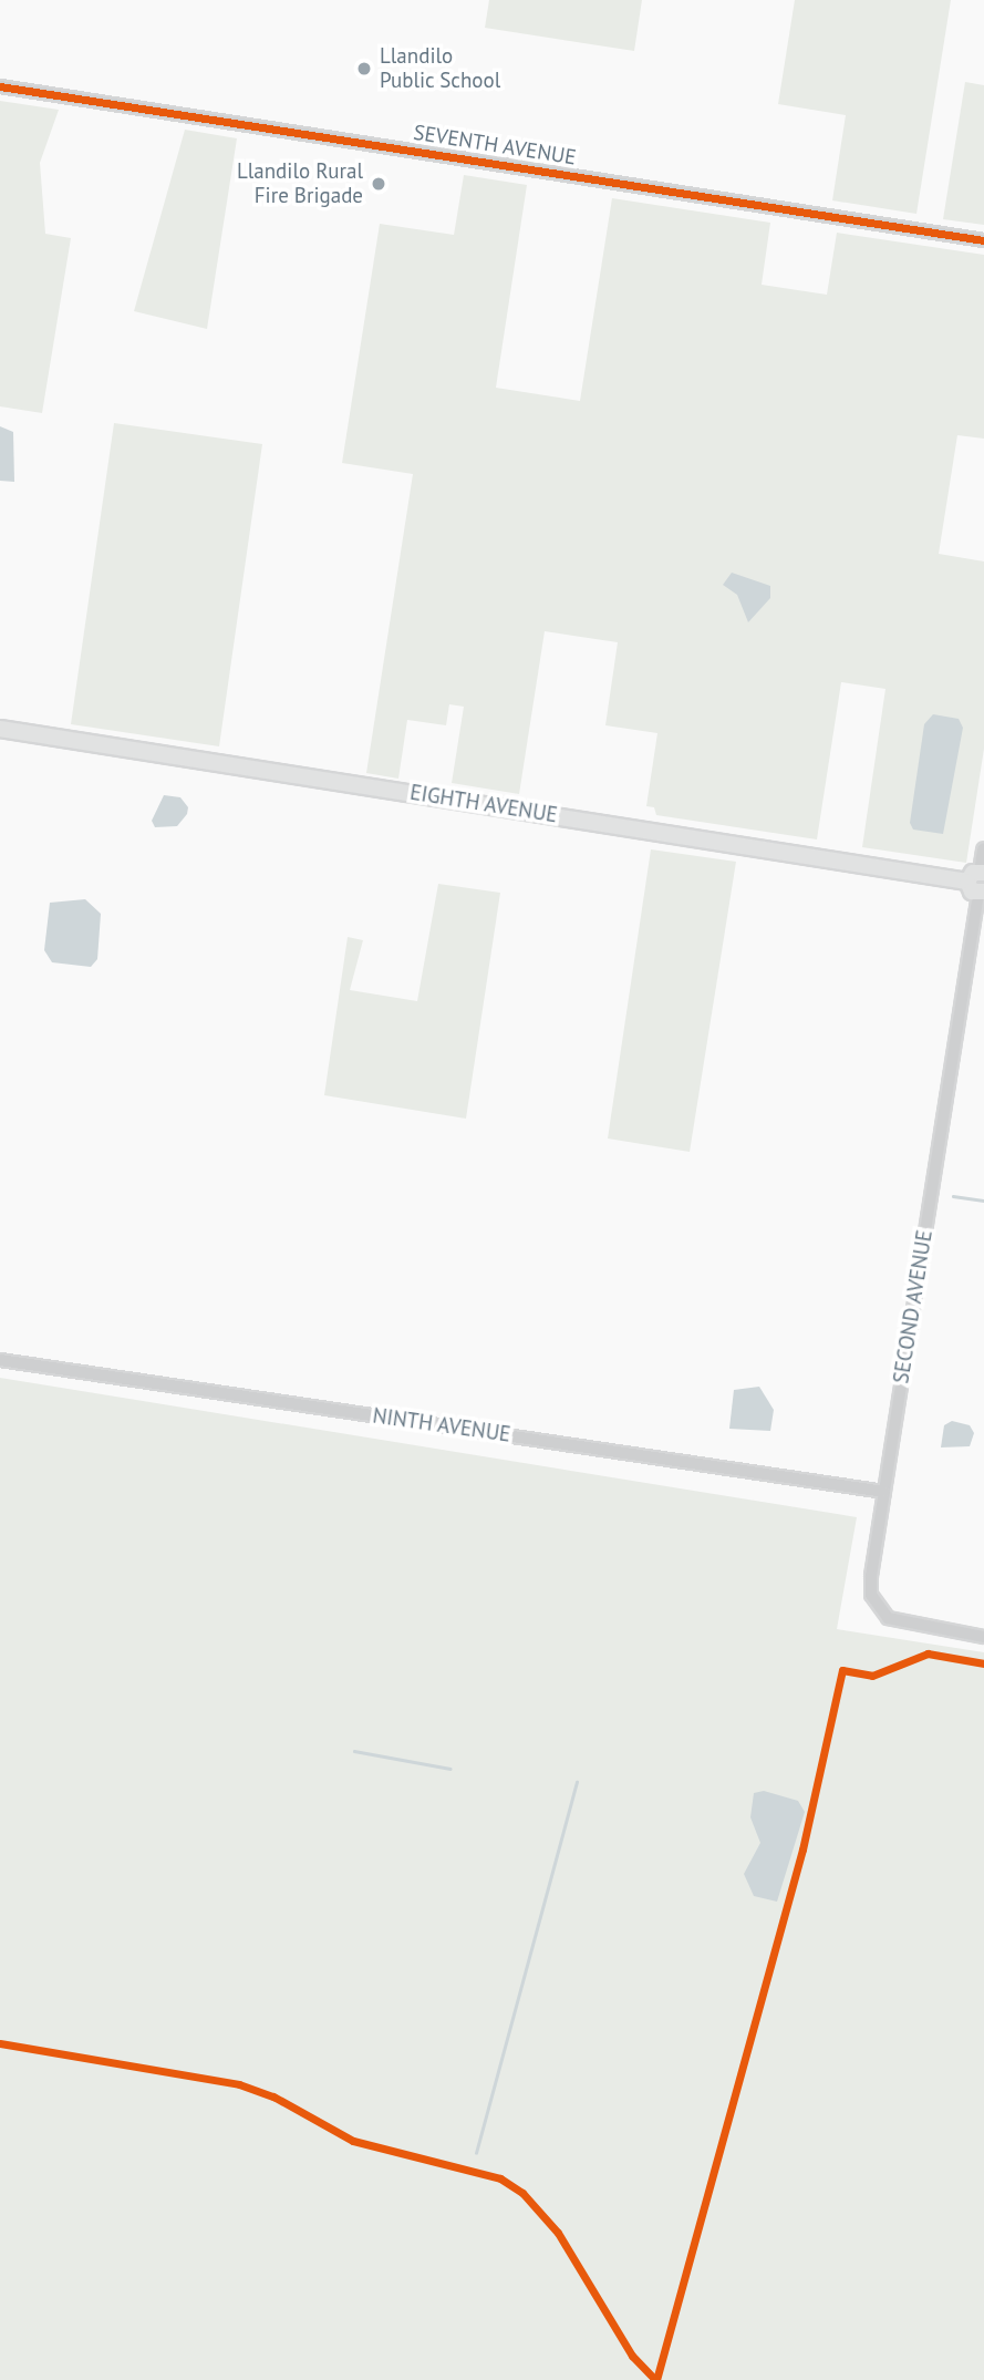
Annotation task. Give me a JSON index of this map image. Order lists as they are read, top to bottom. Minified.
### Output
{"streets":{"main road":["EIGHTH AVENUE"],"street":["SEVENTH AVENUE","SECOND AVENUE","NINTH AVENUE"]},"crossings":[["EIGHTH AVENUE","SECOND AVENUE"],["SECOND AVENUE","NINTH AVENUE"]],"places":["Llandilo Public School","Llandilo Rural Fire Brigade"]}
